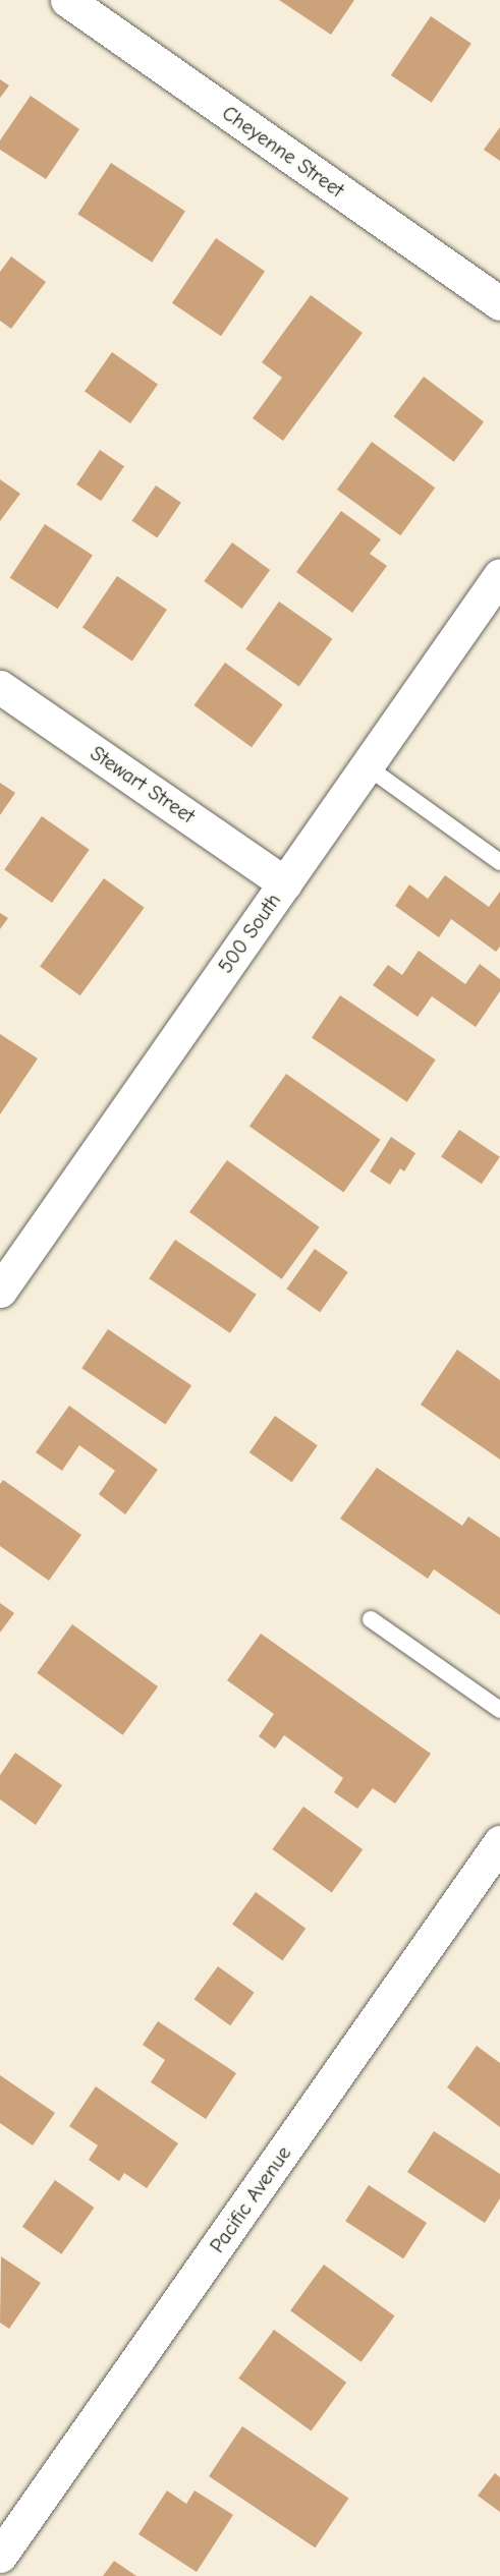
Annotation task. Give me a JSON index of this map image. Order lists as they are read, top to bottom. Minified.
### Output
{"streets":{"street":["Cheyenne Street","Stewart Street","500 South","Pacific Avenue"]},"crossings":[["Stewart Street","500 South"]]}
